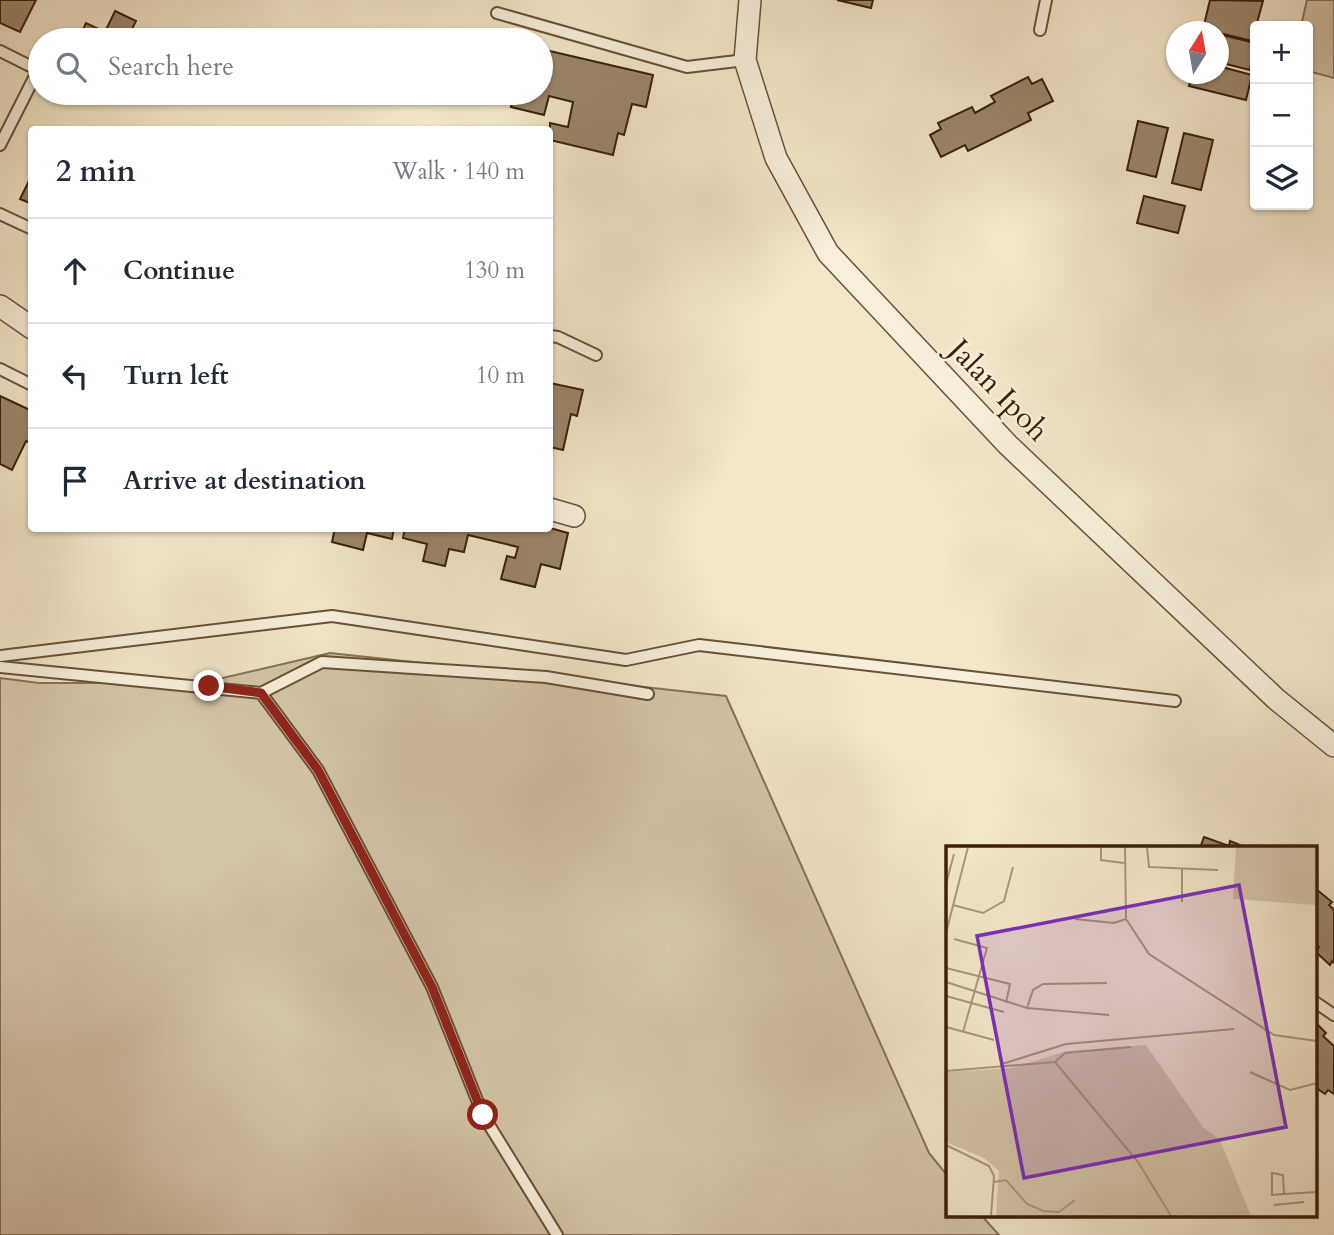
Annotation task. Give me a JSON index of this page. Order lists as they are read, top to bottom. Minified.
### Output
{"streets":{"street":["Jalan Ipoh"]},"north":"top","page":{"map_buttons":["+","−"],"search":"Search here","heading":["2 min","Walk · 140 m"],"list":[["Continue","130 m"],["Turn left","10 m"],"Arrive at destination"]}}
